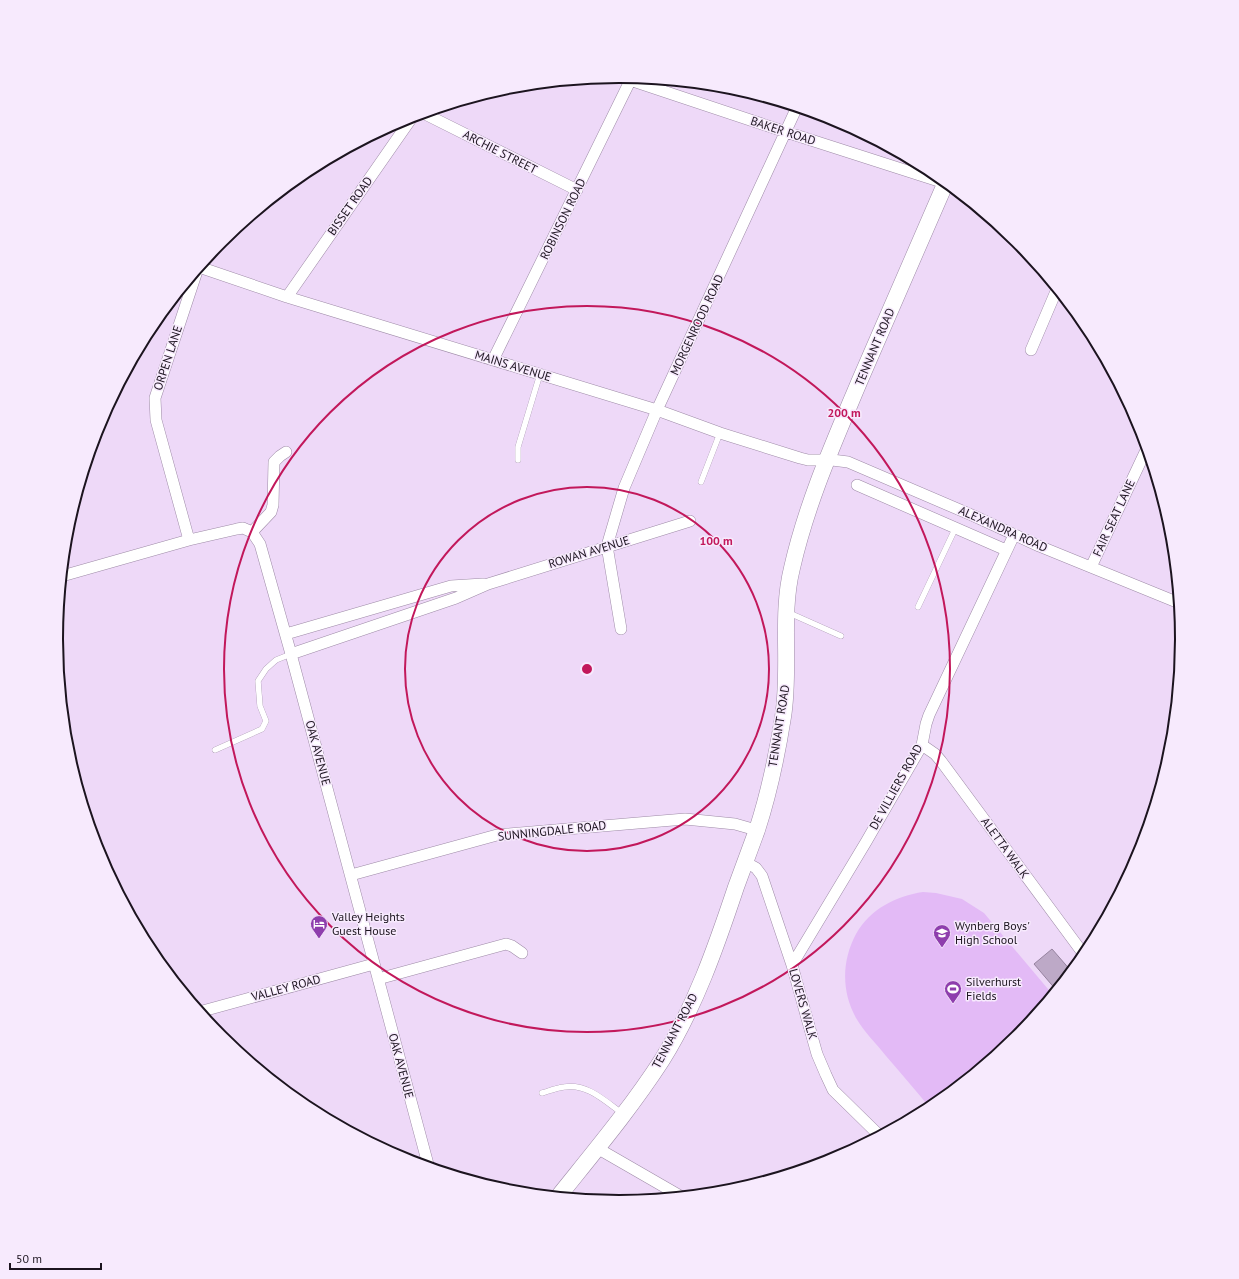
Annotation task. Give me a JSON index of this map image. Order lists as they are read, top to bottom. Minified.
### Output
{"streets":{"main road":["TENNANT ROAD"],"street":["BAKER ROAD","ARCHIE STREET","BISSET ROAD","ROBINSON ROAD","MORGENROOD ROAD","ORPEN LANE","MAINS AVENUE","FAIR SEAT LANE","ALEXANDRA ROAD","ROWAN AVENUE","OAK AVENUE","DE VILLIERS ROAD","SUNNINGDALE ROAD","ALETTA WALK","VALLEY ROAD","LOVERS WALK"]},"crossings":[["BAKER ROAD","MORGENROOD ROAD"],["ARCHIE STREET","ROBINSON ROAD"],["BISSET ROAD","MAINS AVENUE"],["ROBINSON ROAD","MAINS AVENUE"],["MORGENROOD ROAD","MAINS AVENUE"],["MORGENROOD ROAD","ROWAN AVENUE"],["TENNANT ROAD","MAINS AVENUE"],["TENNANT ROAD","ALEXANDRA ROAD"],["TENNANT ROAD","SUNNINGDALE ROAD"],["TENNANT ROAD","LOVERS WALK"],["MAINS AVENUE","ALEXANDRA ROAD"],["FAIR SEAT LANE","ALEXANDRA ROAD"],["ALEXANDRA ROAD","DE VILLIERS ROAD"],["ROWAN AVENUE","OAK AVENUE"],["OAK AVENUE","SUNNINGDALE ROAD"],["OAK AVENUE","VALLEY ROAD"],["DE VILLIERS ROAD","ALETTA WALK"],["DE VILLIERS ROAD","LOVERS WALK"]],"places":{"hotel":["Valley Heights Guest House"],"school or university":["Wynberg Boys' High School"],"sports":["Silverhurst Fields"]},"scale_bar":"50 m","rings":["200 m","100 m"]}
